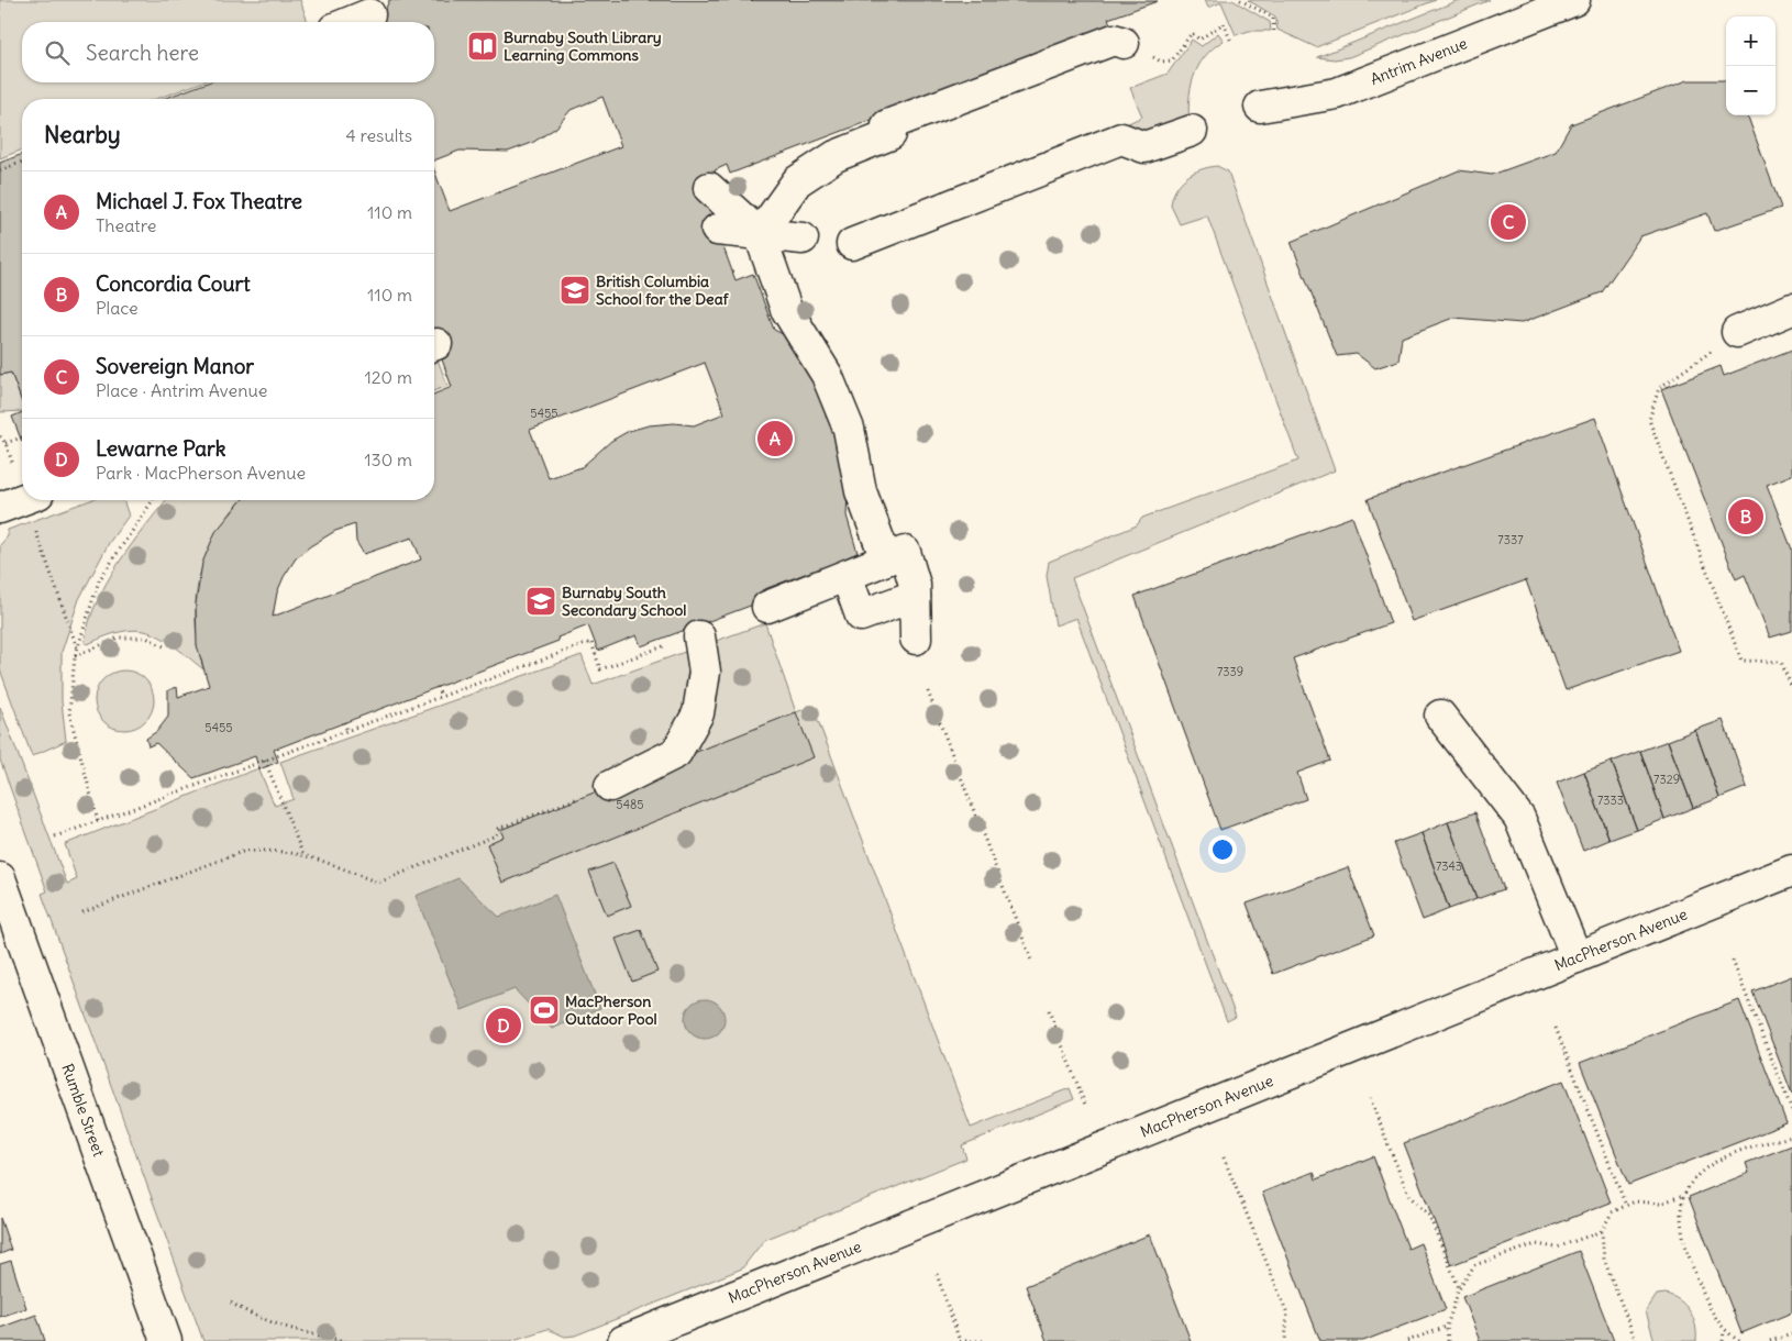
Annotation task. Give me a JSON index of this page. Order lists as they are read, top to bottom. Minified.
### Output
{"streets":{"street":["Antrim Avenue","MacPherson Avenue","Rumble Street"]},"places":{"library":["Burnaby South Library Learning Commons"],"school or university":["British Columbia School for the Deaf","Burnaby South Secondary School"],"sports":["MacPherson Outdoor Pool"]},"house_numbers":["5455","7337","7339","5455","7329","7333","5485","7343"],"page":{"map_buttons":["+","−"],"search":"Search here","heading":["Nearby","4 results"],"list":[{"mark":"A","name":"Michael J. Fox Theatre","note":"Theatre","value":"110 m"},{"mark":"B","name":"Concordia Court","note":"Place","value":"110 m"},{"mark":"C","name":"Sovereign Manor","note":"Place · Antrim Avenue","value":"120 m"},{"mark":"D","name":"Lewarne Park","note":"Park · MacPherson Avenue","value":"130 m"}],"pins":["C","A","B","D"]}}
